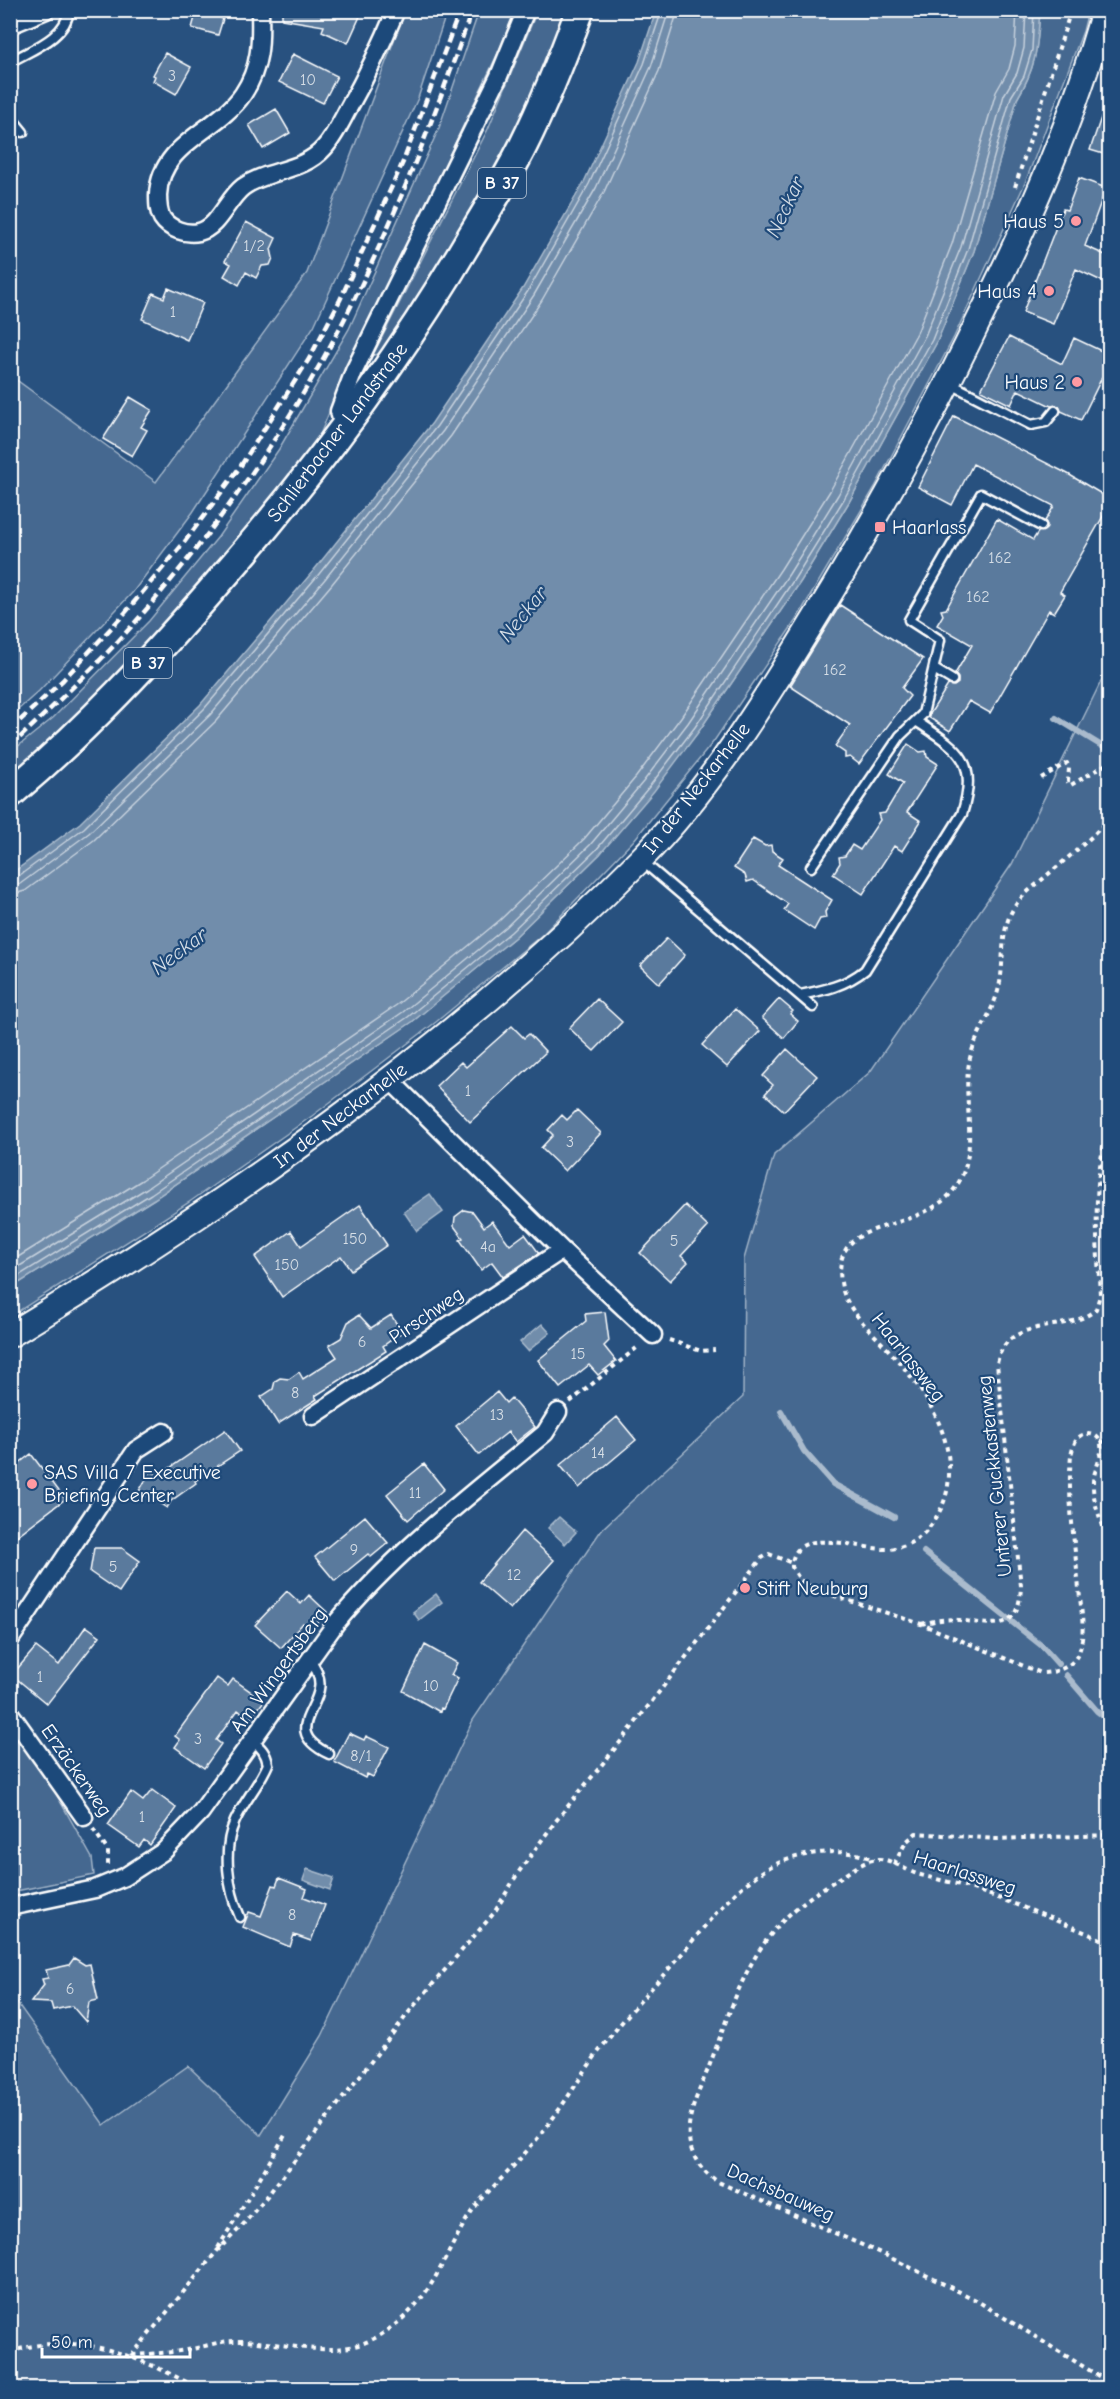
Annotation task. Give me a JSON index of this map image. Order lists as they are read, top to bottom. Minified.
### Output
{"streets":{"main road":["B 37","Schlierbacher Landstraße","In der Neckarhelle"],"street":["Pirschweg","Am Wingertsberg","Erzäckerweg"],"path":["Haarlassweg","Unterer Guckkastenweg","Dachsbauweg"]},"water":["Neckar"],"places":{"other":["Haus 5","Haus 4","Haus 2","SAS Villa 7 Executive Briefing Center","Stift Neuburg"],"transit":["Haarlass"]},"house_numbers":["3","10","1/2","1","162","162","162","1","3","150","5","4a","150","6","15","8","13","14","11","9","5","12","1","10","3","8/1","1","8","6"],"scale_bar":"50 m"}
